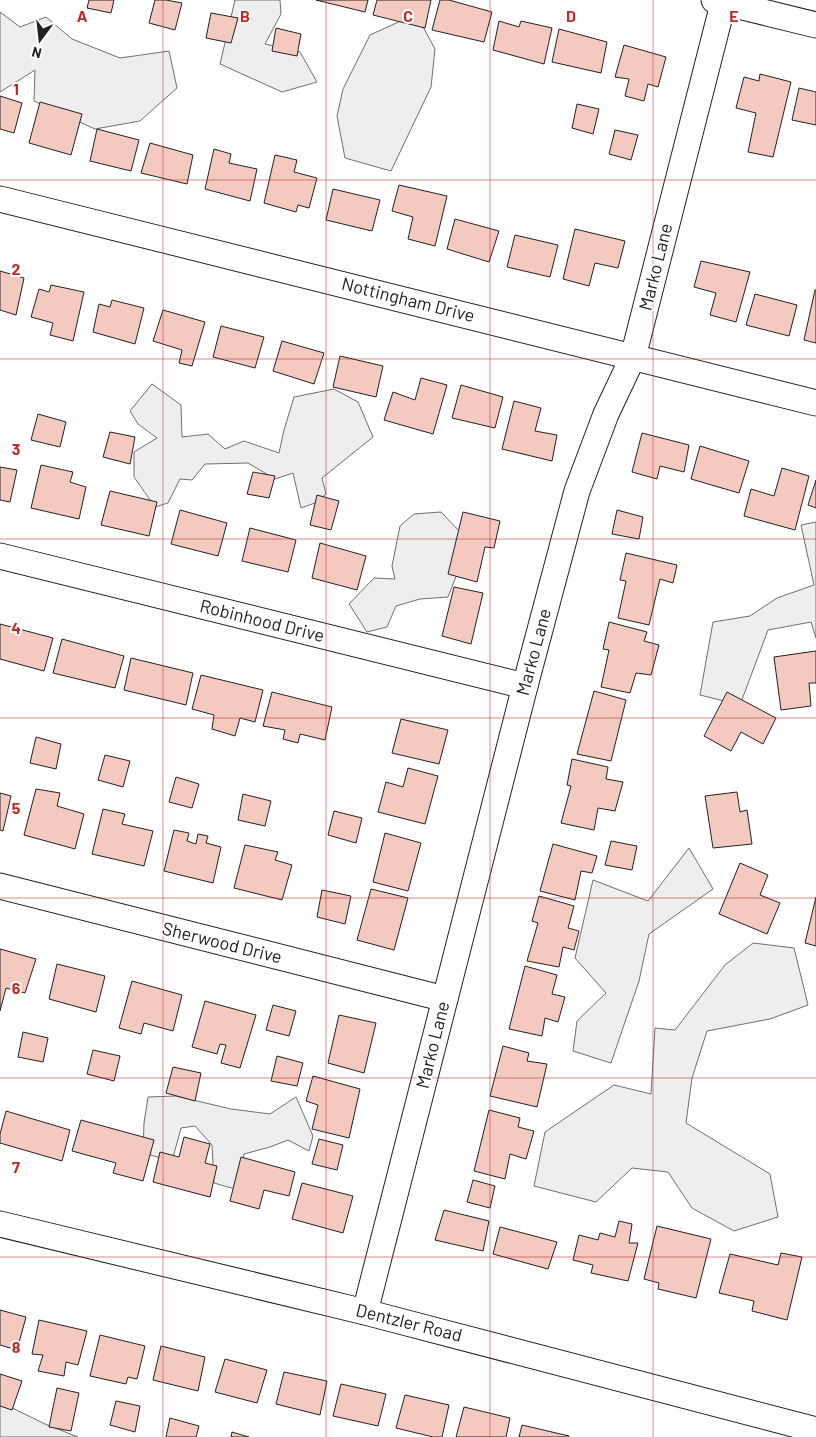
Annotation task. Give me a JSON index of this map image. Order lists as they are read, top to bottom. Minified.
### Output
{"streets":{"street":["Marko Lane","Nottingham Drive","Robinhood Drive","Sherwood Drive","Dentzler Road"]},"crossings":[["Marko Lane","Nottingham Drive"],["Marko Lane","Robinhood Drive"],["Marko Lane","Sherwood Drive"],["Marko Lane","Dentzler Road"]],"north":"bottom","grid":{"columns":["A","B","C","D","E"],"rows":["1","2","3","4","5","6","7","8"]}}
